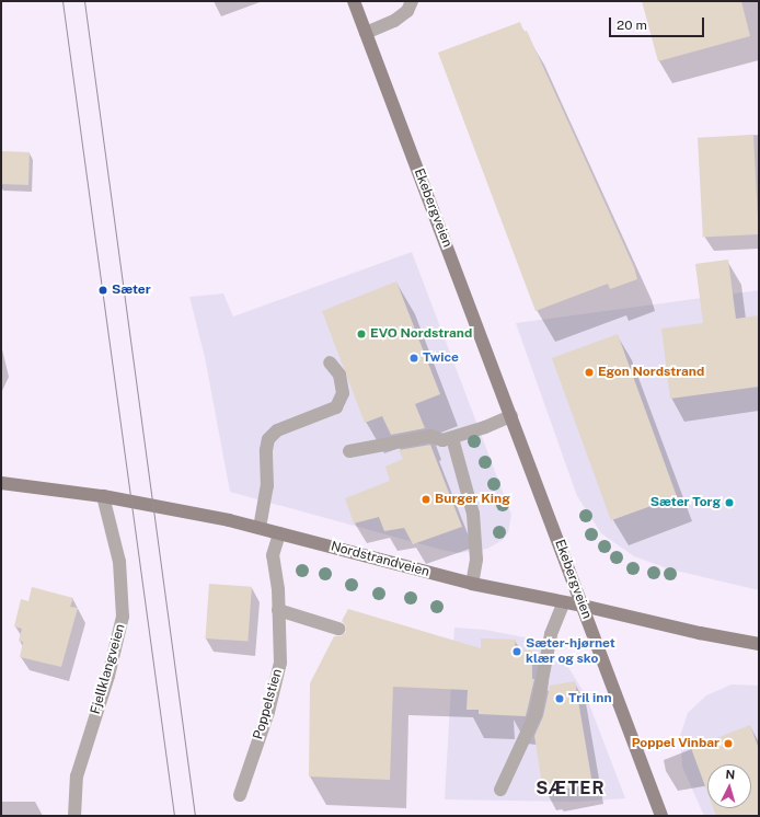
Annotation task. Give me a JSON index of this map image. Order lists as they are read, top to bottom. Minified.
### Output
{"streets":{"main road":["Ekebergveien","Nordstrandveien"],"lane":["Fjellklangveien","Poppelstien"]},"crossings":[["Ekebergveien","Nordstrandveien"],["Nordstrandveien","Fjellklangveien"],["Nordstrandveien","Poppelstien"]],"districts":["SÆTER"],"places":["Sæter","EVO Nordstrand","Twice","Egon Nordstrand","Burger King","Sæter Torg","Sæter-hjørnet klær og sko","Tril inn","Poppel Vinbar"],"scale_bar":"20 m","north":"top"}
